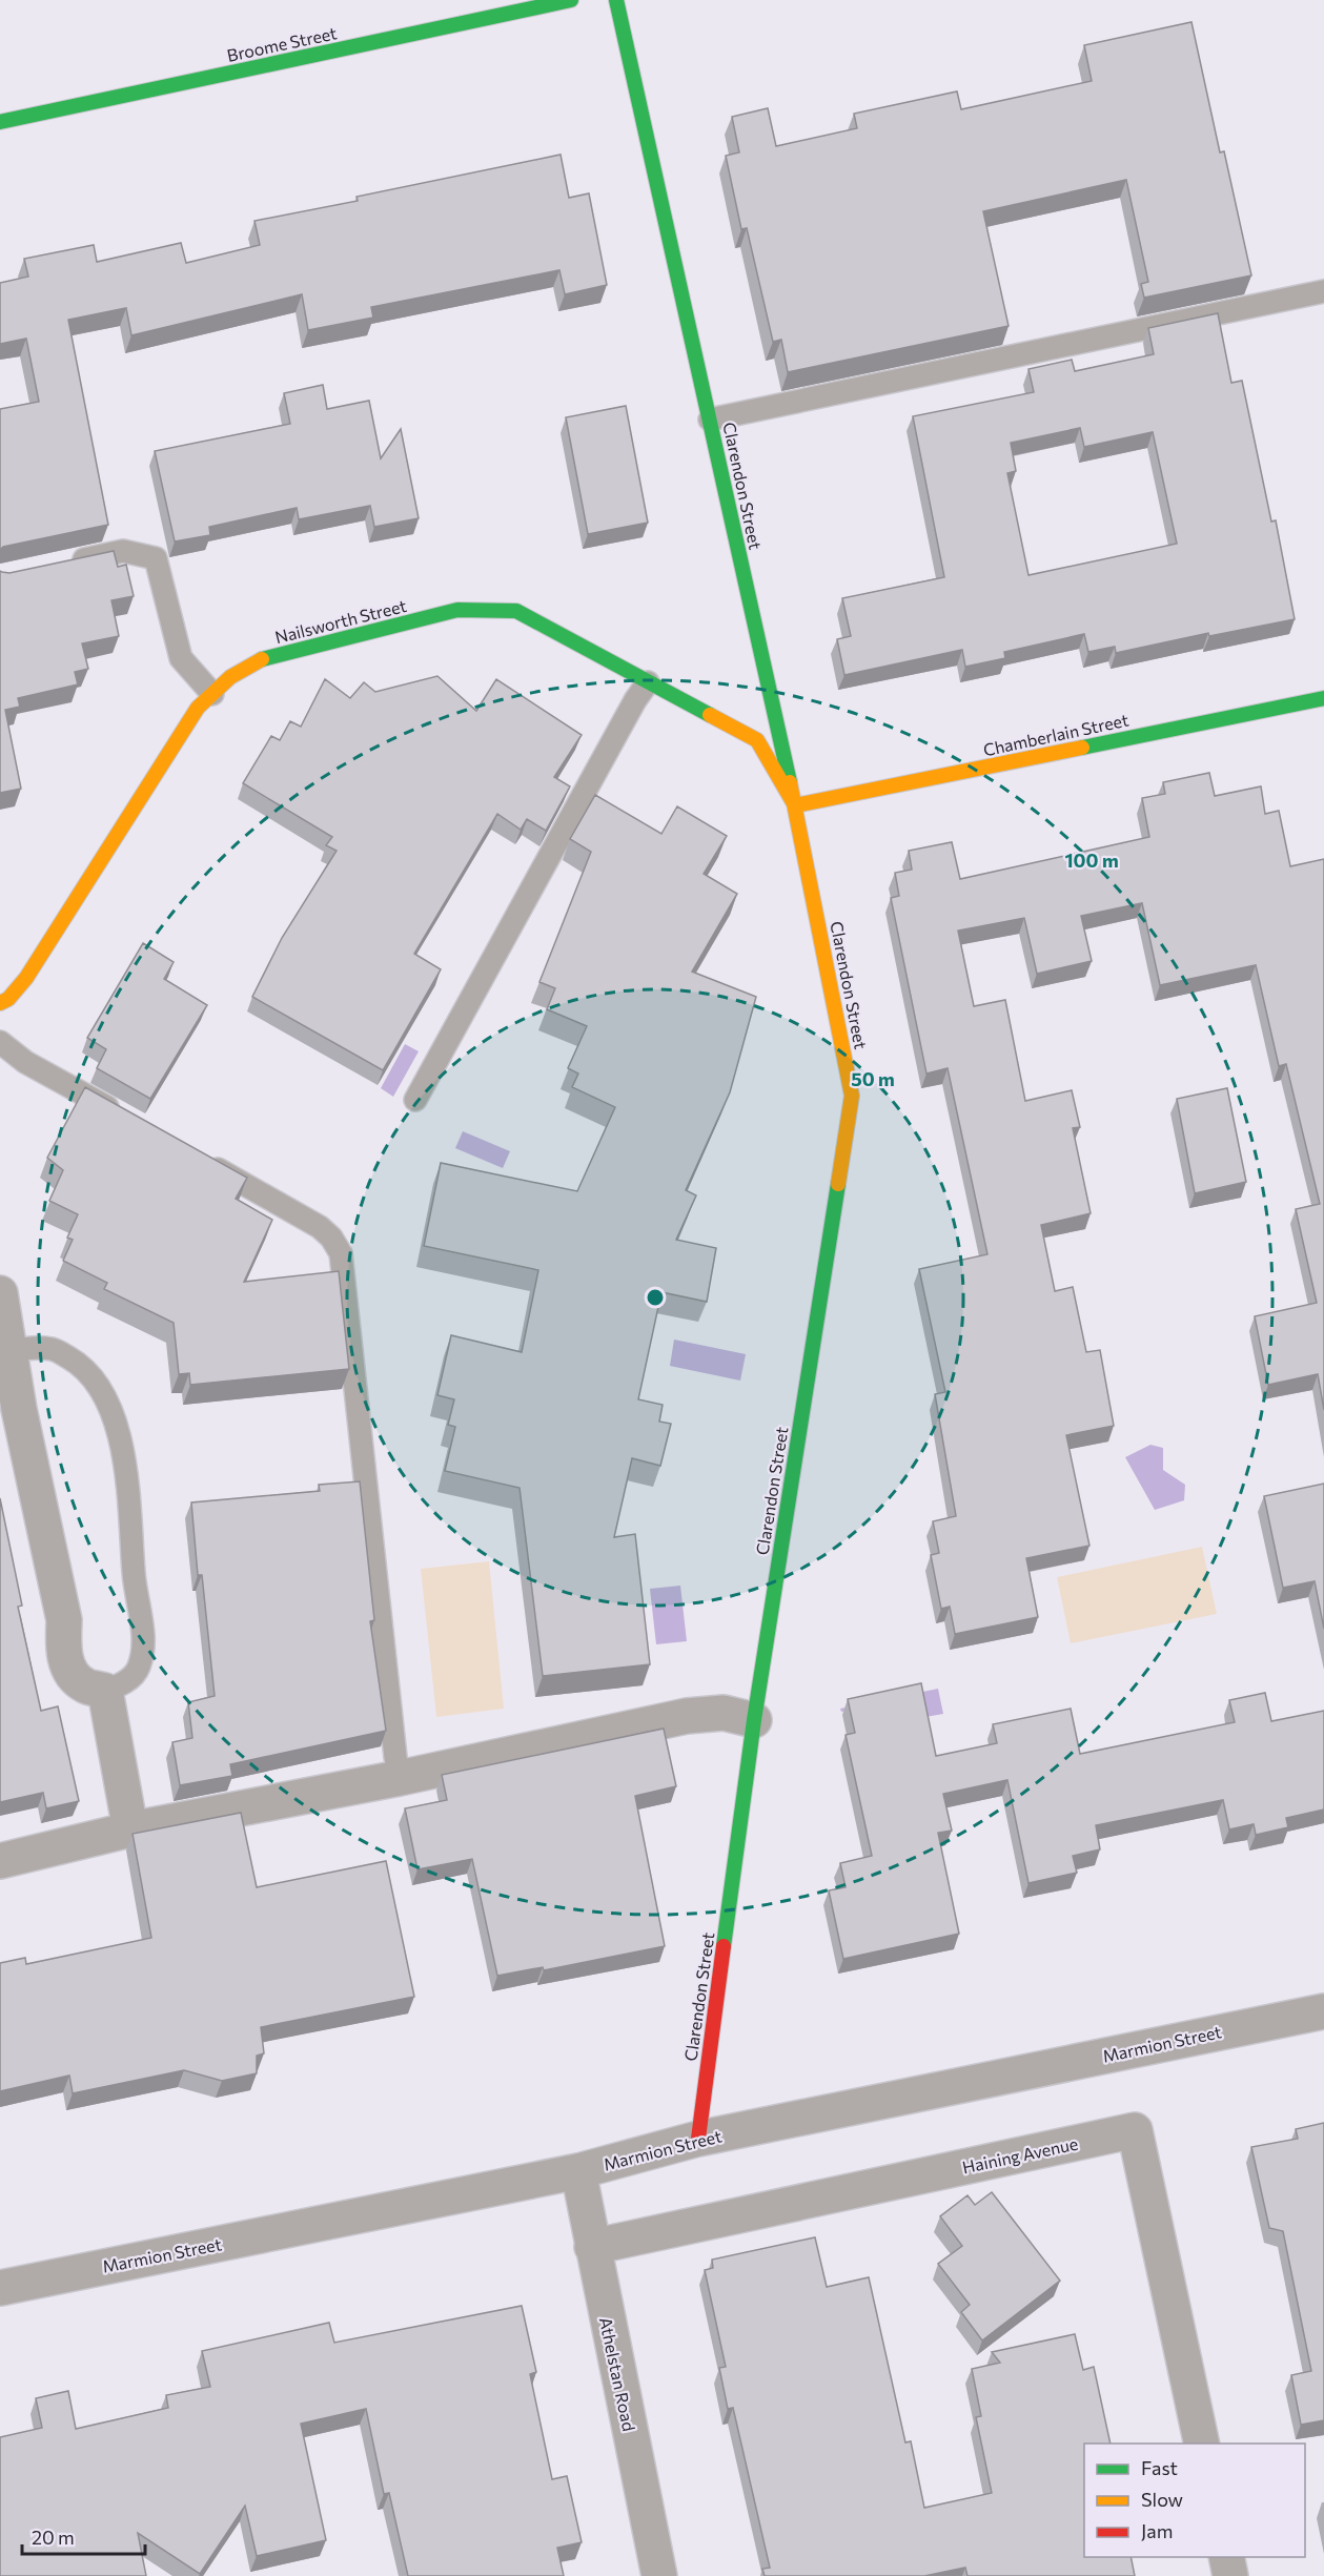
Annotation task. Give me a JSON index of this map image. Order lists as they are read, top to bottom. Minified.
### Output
{"streets":{"street":["Broome Street","Clarendon Street","Nailsworth Street","Chamberlain Street","Marmion Street","Haining Avenue","Athelstan Road"]},"crossings":[["Clarendon Street","Nailsworth Street"],["Clarendon Street","Chamberlain Street"],["Clarendon Street","Marmion Street"],["Nailsworth Street","Chamberlain Street"],["Marmion Street","Athelstan Road"],["Haining Avenue","Athelstan Road"]],"legend":["Fast","Slow","Jam"],"scale_bar":"20 m","rings":["100 m","50 m"]}
